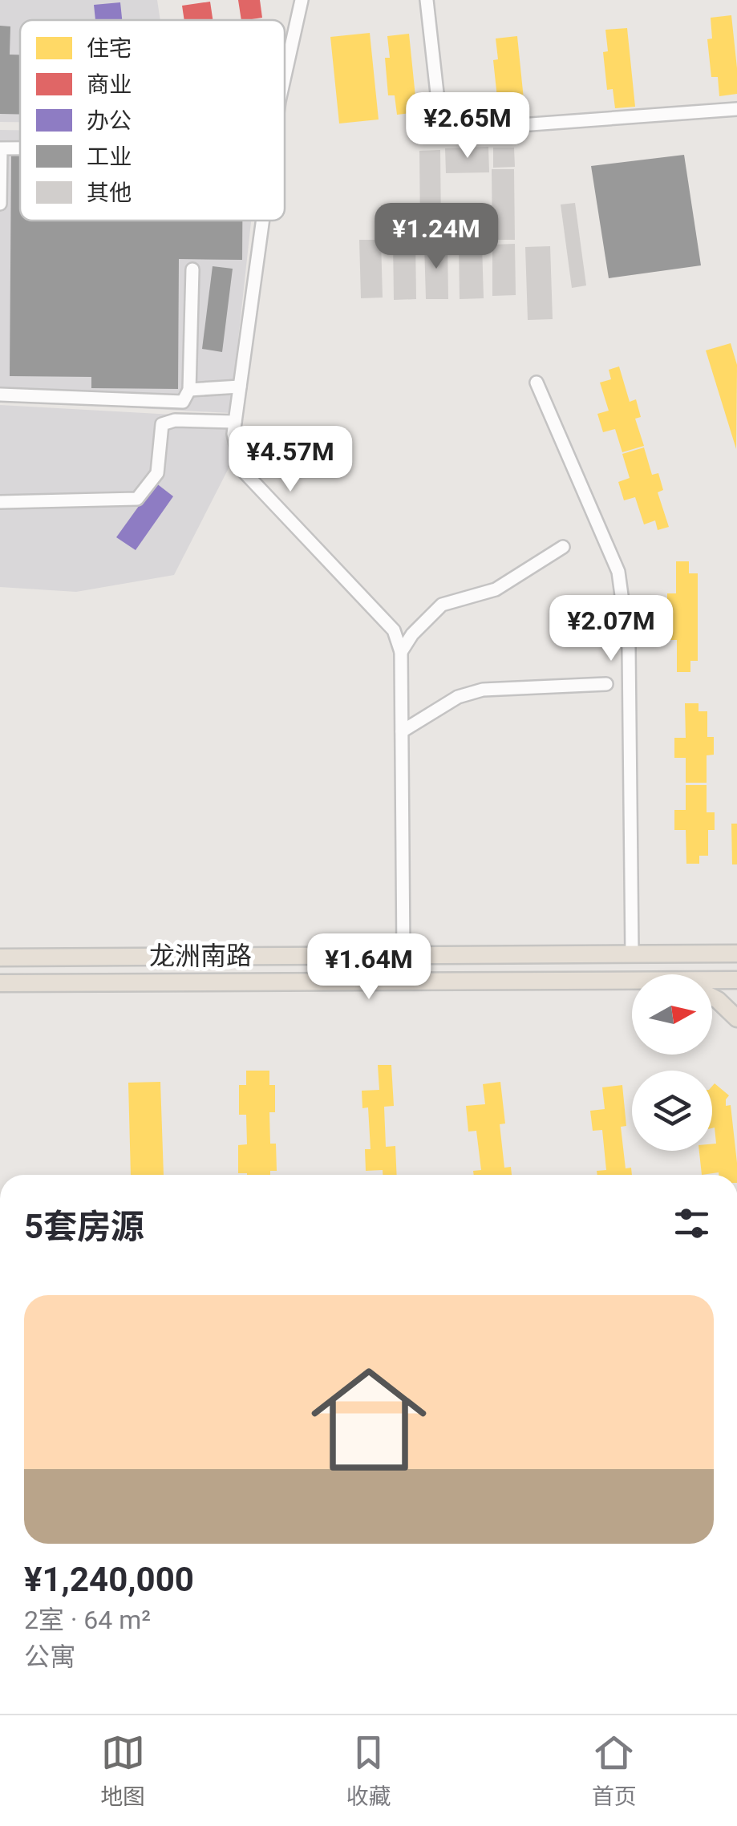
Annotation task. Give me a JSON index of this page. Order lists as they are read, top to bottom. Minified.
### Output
{"streets":{"main road":["龙洲南路"]},"legend":["住宅","商业","办公","工业","其他"],"north":"right","page":{"price":["¥2.65M","¥1.24M","¥4.57M","¥2.07M","¥1.64M"],"heading":"5套房源","list":[{"name":"¥1,240,000","note":"2室 · 64 m² · 公寓"}],"tabs":["地图","收藏","首页"]}}
